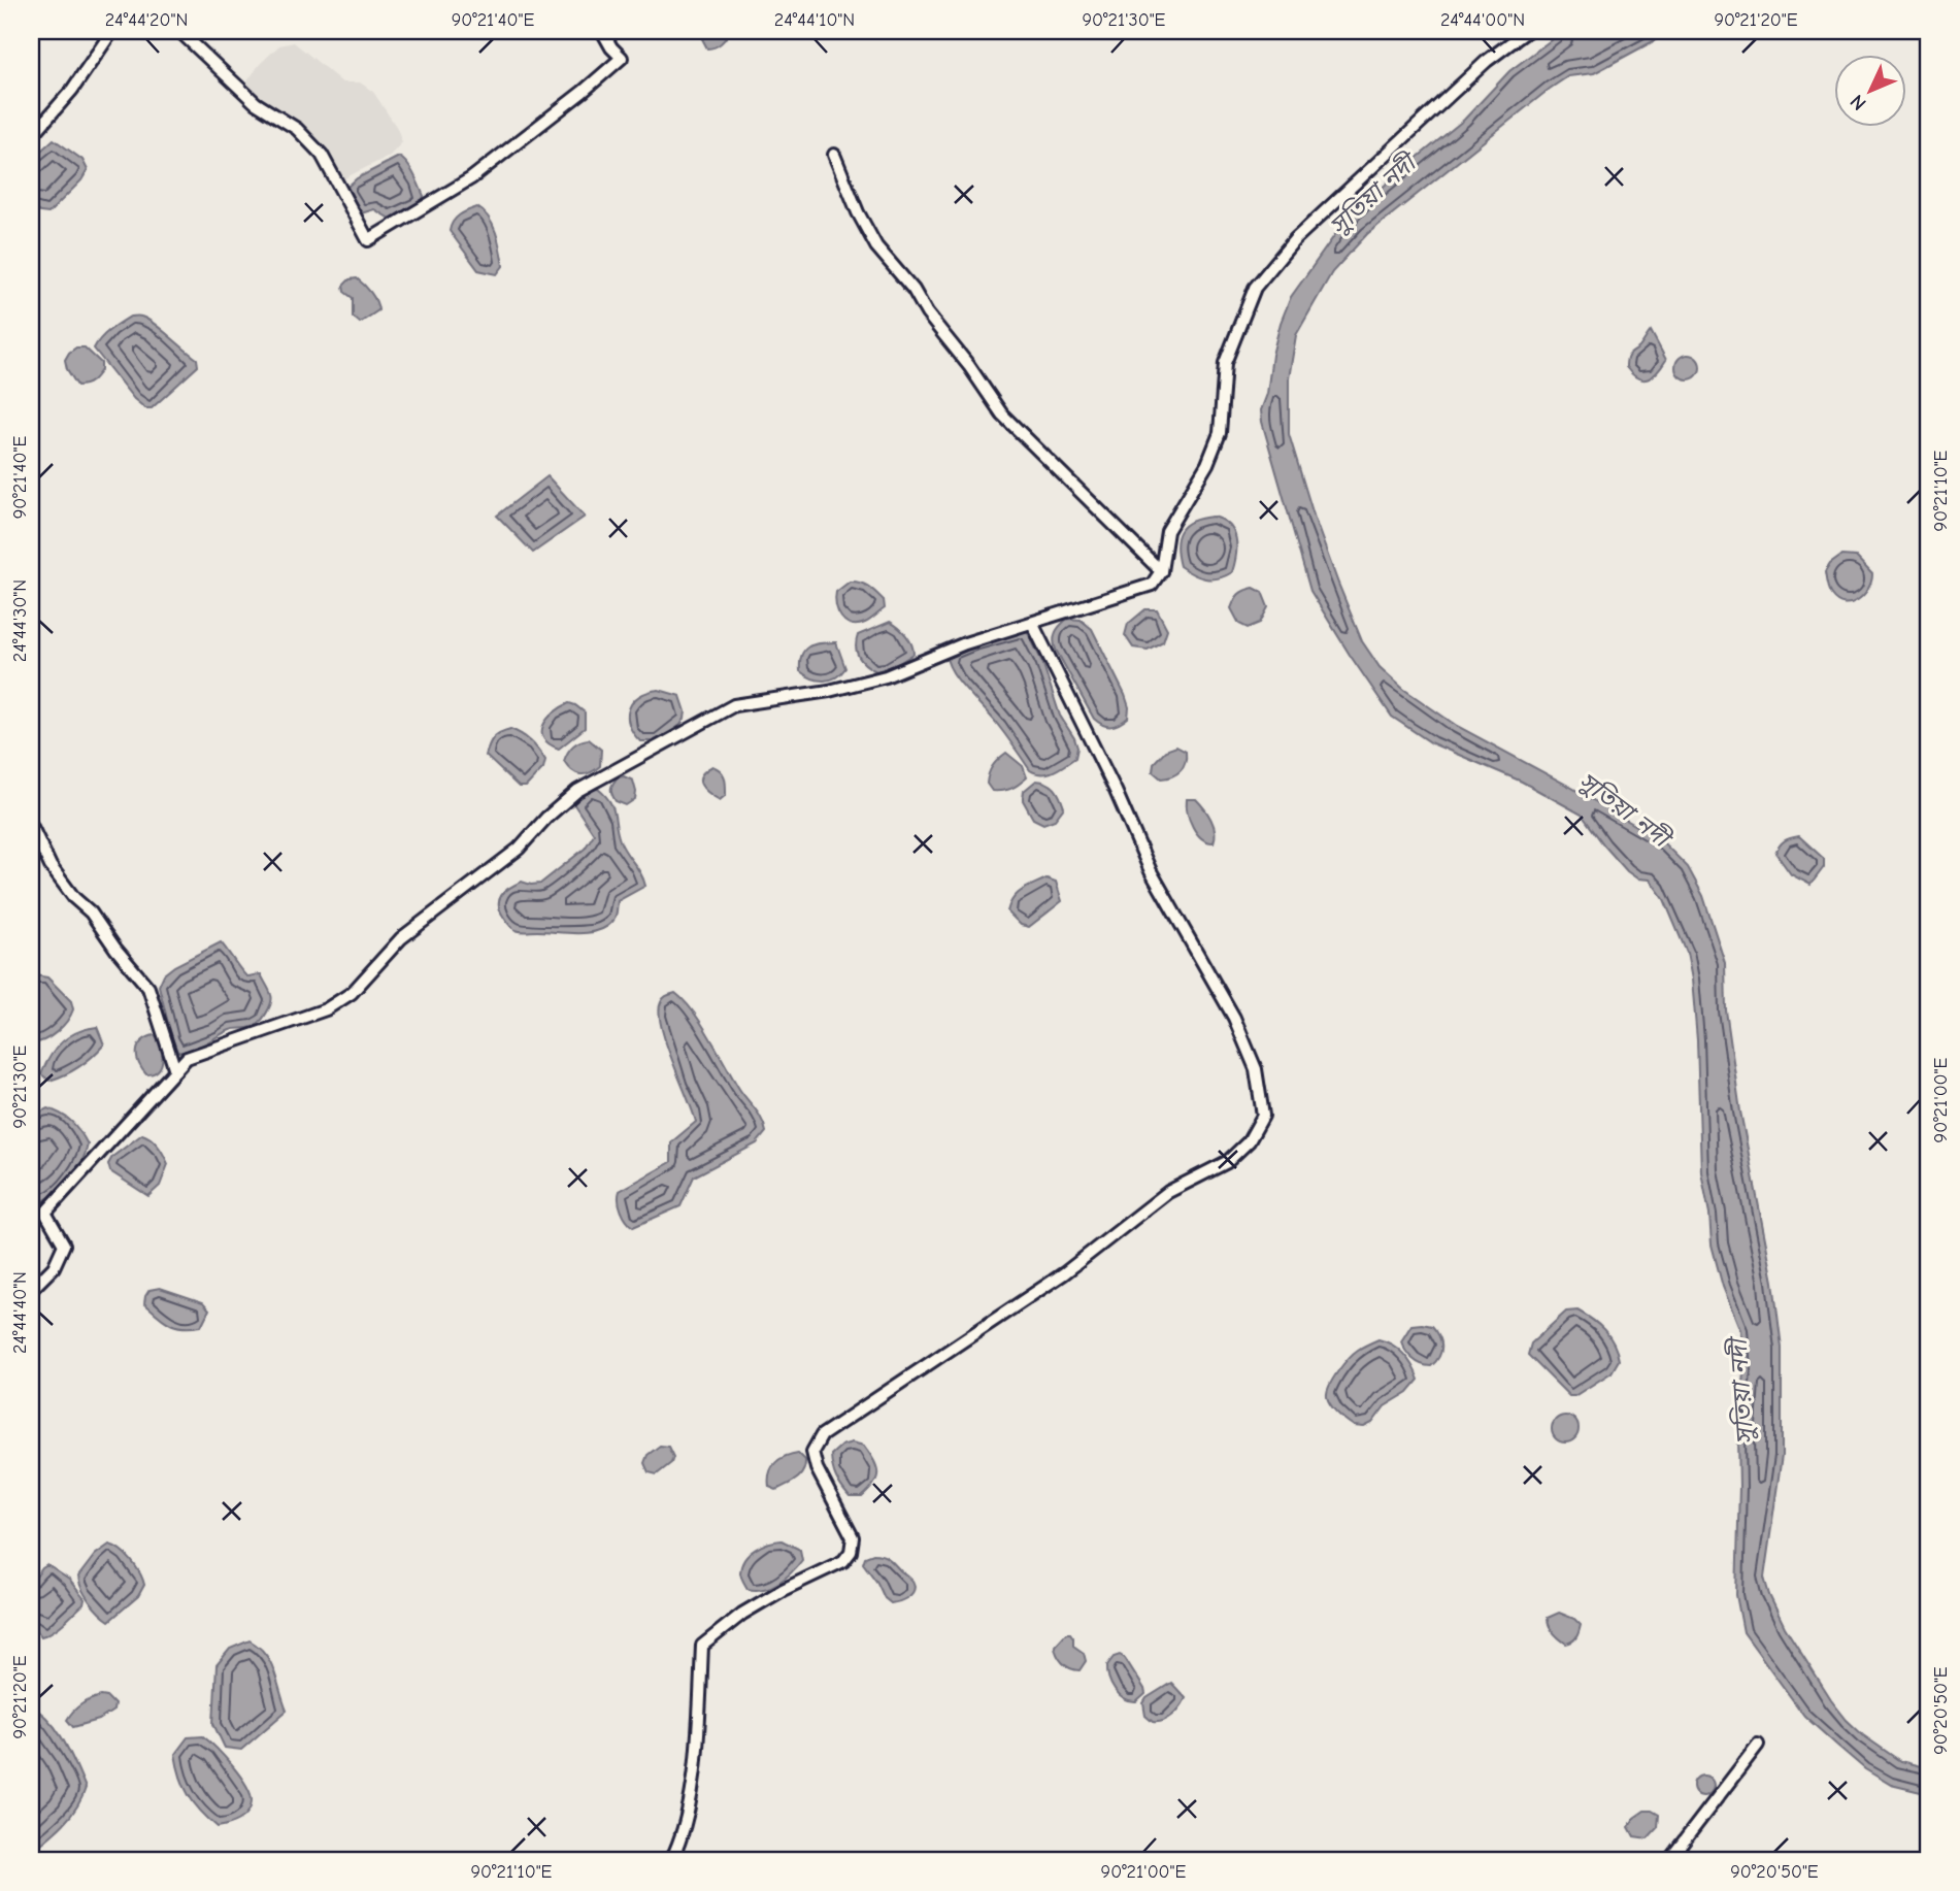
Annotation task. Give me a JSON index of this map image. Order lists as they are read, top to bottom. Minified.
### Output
{"water":["সুতিয়া নদী"],"north":"bottom left","coordinates":["24°44'20\"N","90°21'40\"E","24°44'10\"N","90°21'30\"E","24°44'00\"N","90°21'20\"E","90°21'10\"E","24°44'30\"N","90°21'00\"E","24°44'40\"N","90°20'50\"E"]}
